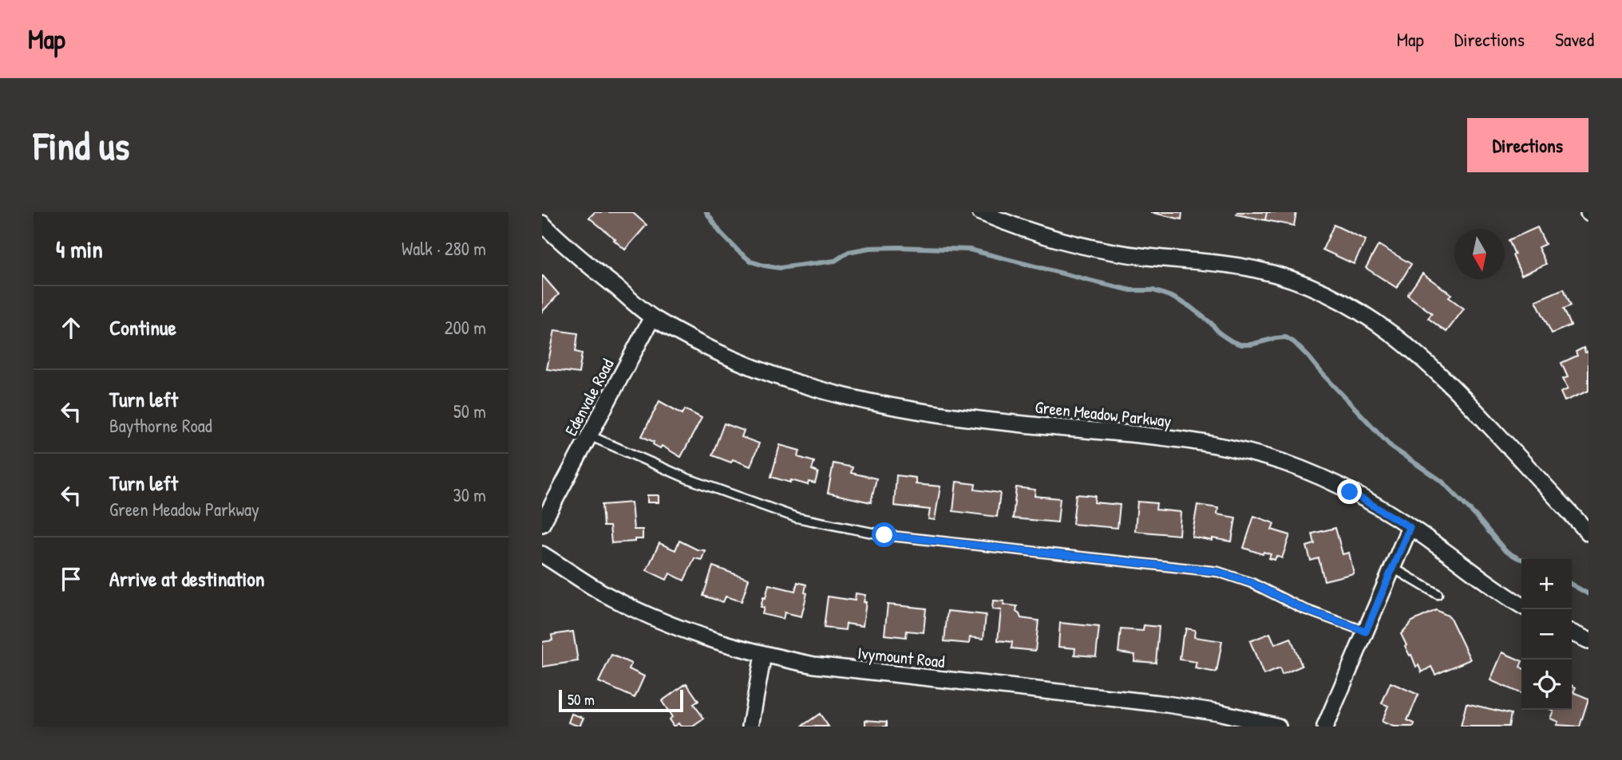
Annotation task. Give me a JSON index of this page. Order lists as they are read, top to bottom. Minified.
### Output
{"streets":{"street":["Edenvale Road","Green Meadow Parkway","Ivymount Road"]},"crossings":[["Edenvale Road","Green Meadow Parkway"]],"scale_bar":"50 m","north":"bottom","page":{"header":"Map","nav":["Map","Directions","Saved"],"buttons":"Directions","title":"Find us","heading":["4 min","Walk · 280 m"],"list":[["Continue","200 m"],["Turn left","Baythorne Road","50 m"],["Turn left","Green Meadow Parkway","30 m"],"Arrive at destination"],"map_buttons":["+","−"],"scale":"50 m"}}
